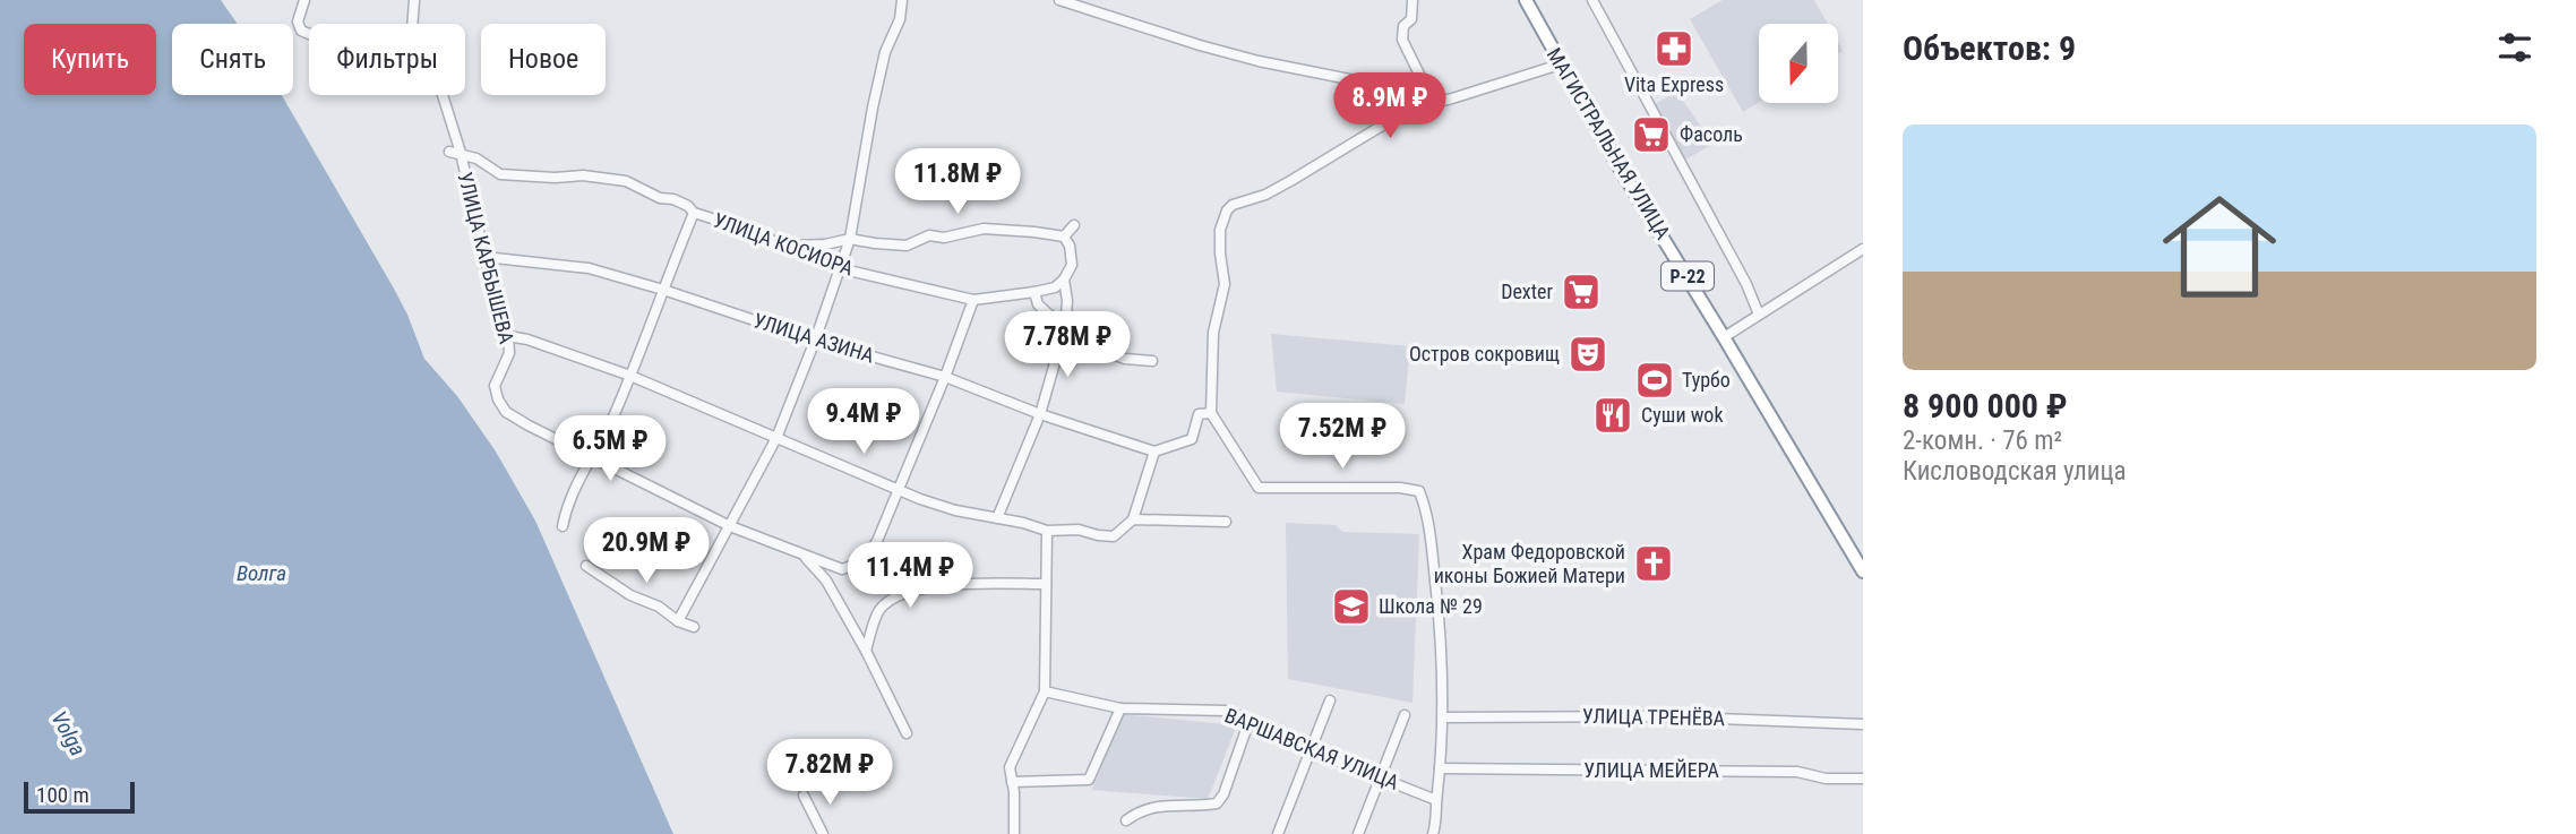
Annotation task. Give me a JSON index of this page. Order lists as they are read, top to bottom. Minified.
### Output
{"streets":{"highway":["МАГИСТРАЛЬНАЯ УЛИЦА","Р-22"],"street":["УЛИЦА КОСИОРА","УЛИЦА КАРБЫШЕВА","УЛИЦА АЗИНА","УЛИЦА ТРЕНЁВА","ВАРШАВСКАЯ УЛИЦА","УЛИЦА МЕЙЕРА"]},"crossings":[["УЛИЦА КОСИОРА","УЛИЦА КАРБЫШЕВА"],["УЛИЦА КАРБЫШЕВА","УЛИЦА АЗИНА"]],"water":["Волга","Volga"],"places":{"pharmacy":["Vita Express"],"supermarket":["Фасоль","Dexter"],"theatre":["Остров сокровищ"],"sports":["Турбо"],"restaurant":["Суши wok"],"church":["Храм Федоровской иконы Божией Матери"],"school or university":["Школа № 29"]},"scale_bar":"100 m","north":"bottom","page":{"heading":"Объектов: 9","chip":["Купить","Снять","Фильтры","Новое"],"price":["8.9M ₽","11.8M ₽","7.78M ₽","9.4M ₽","7.52M ₽","6.5M ₽","20.9M ₽","11.4M ₽","7.82M ₽"],"list":[{"name":"8 900 000 ₽","note":"2-комн. · 76 m² · Кисловодская улица"}],"scale":"100 m"}}
